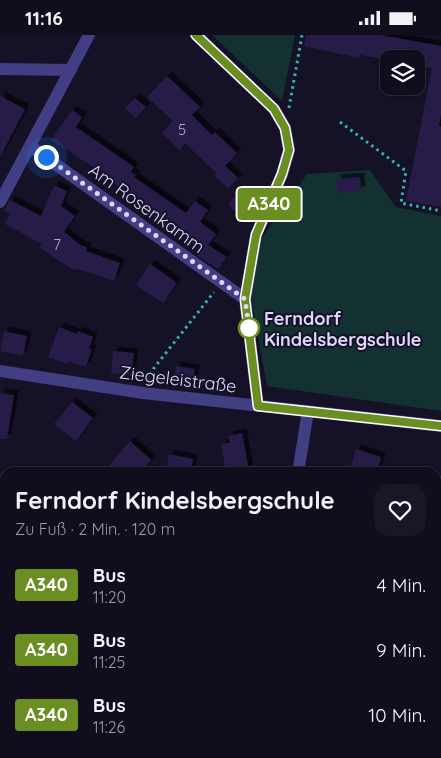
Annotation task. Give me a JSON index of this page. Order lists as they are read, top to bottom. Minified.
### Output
{"streets":{"street":["Am Rosenkamm","Ziegeleistraße"]},"places":["Ferndorf Kindelsbergschule"],"lines":["bus line A340"],"house_numbers":["5","7"],"page":{"status":"11:16","on_map":"A340","heading":["Ferndorf Kindelsbergschule","Zu Fuß · 2 Min. · 120 m"],"list":[{"mark":"A340","name":"Bus","note":"11:20","value":"4 Min."},{"mark":"A340","name":"Bus","note":"11:25","value":"9 Min."},{"mark":"A340","name":"Bus","note":"11:26","value":"10 Min."}]}}
